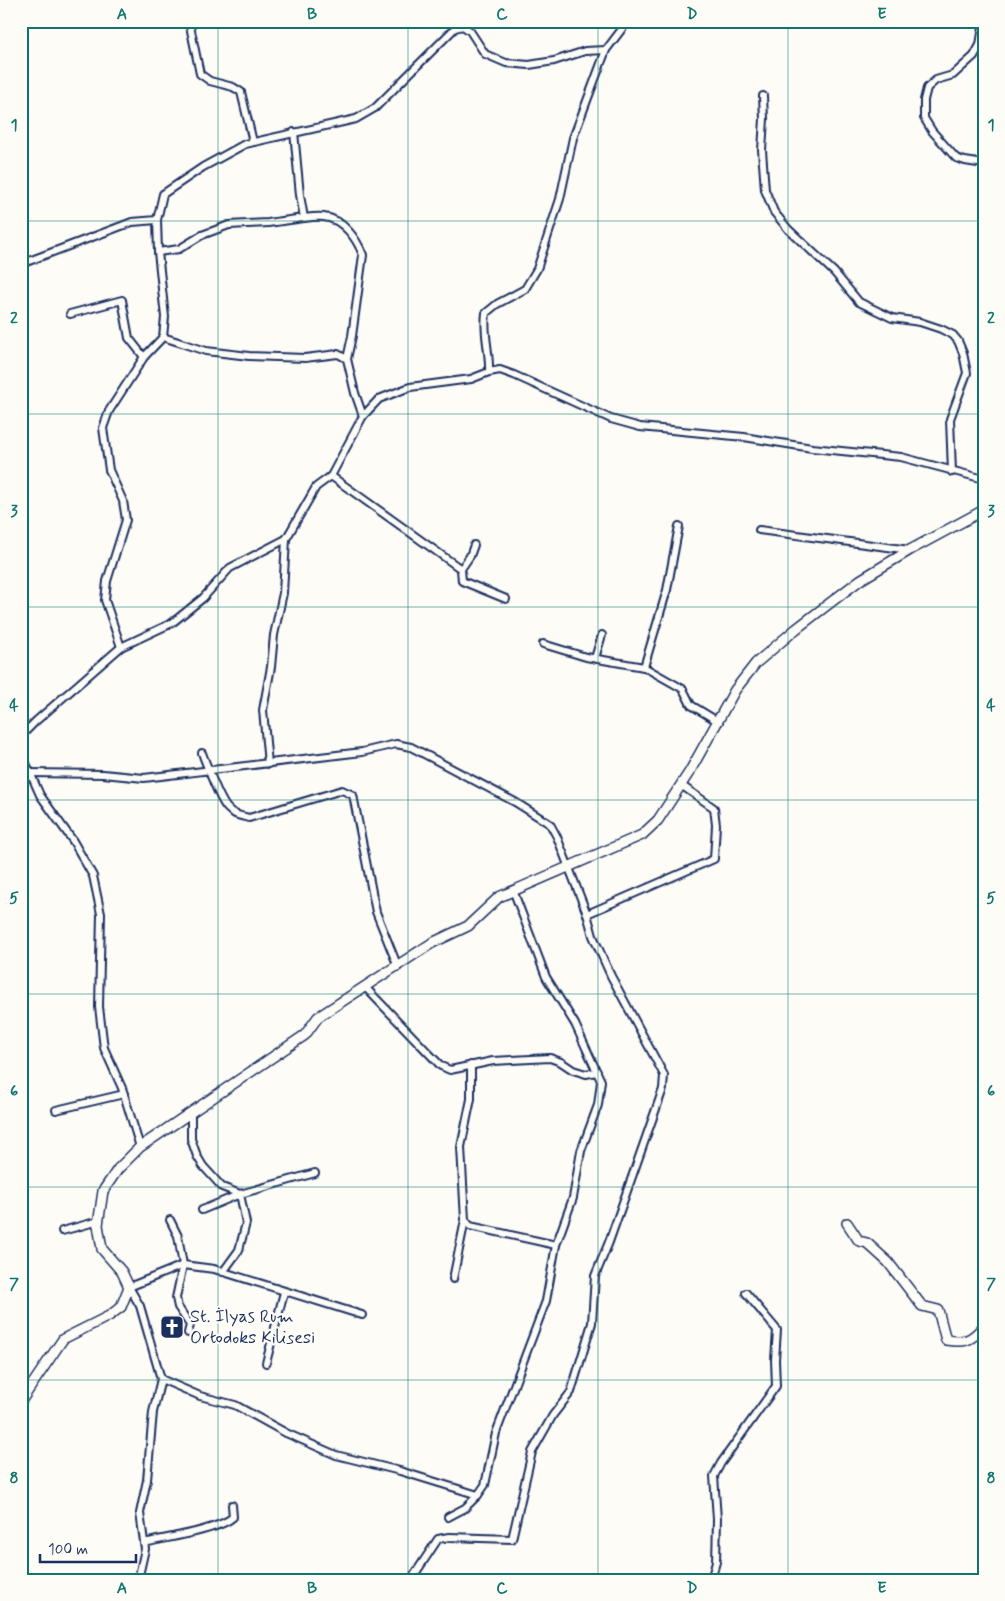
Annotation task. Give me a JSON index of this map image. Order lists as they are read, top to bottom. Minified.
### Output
{"places":{"church":["St. İlyas Rum Ortodoks Kilisesi"]},"scale_bar":"100 m","grid":{"columns":["A","B","C","D","E"],"rows":["1","2","3","4","5","6","7","8"]}}
